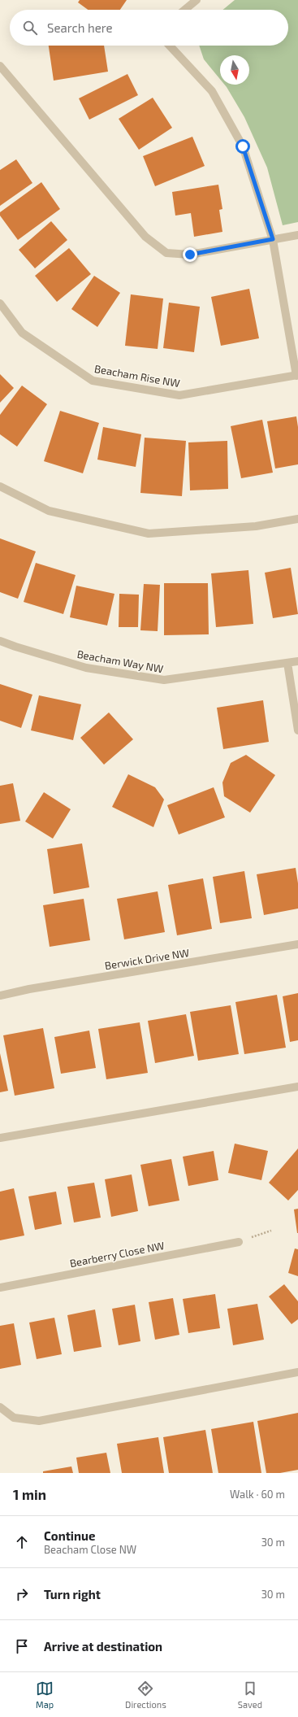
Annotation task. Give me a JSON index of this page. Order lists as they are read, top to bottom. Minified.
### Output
{"streets":{"street":["Beacham Rise NW","Beacham Way NW","Berwick Drive NW","Bearberry Close NW"]},"north":"bottom","page":{"search":"Search here","heading":["1 min","Walk · 60 m"],"list":[["Continue","Beacham Close NW","30 m"],["Turn right","30 m"],"Arrive at destination"],"nav":["Map","Directions","Saved"]}}
